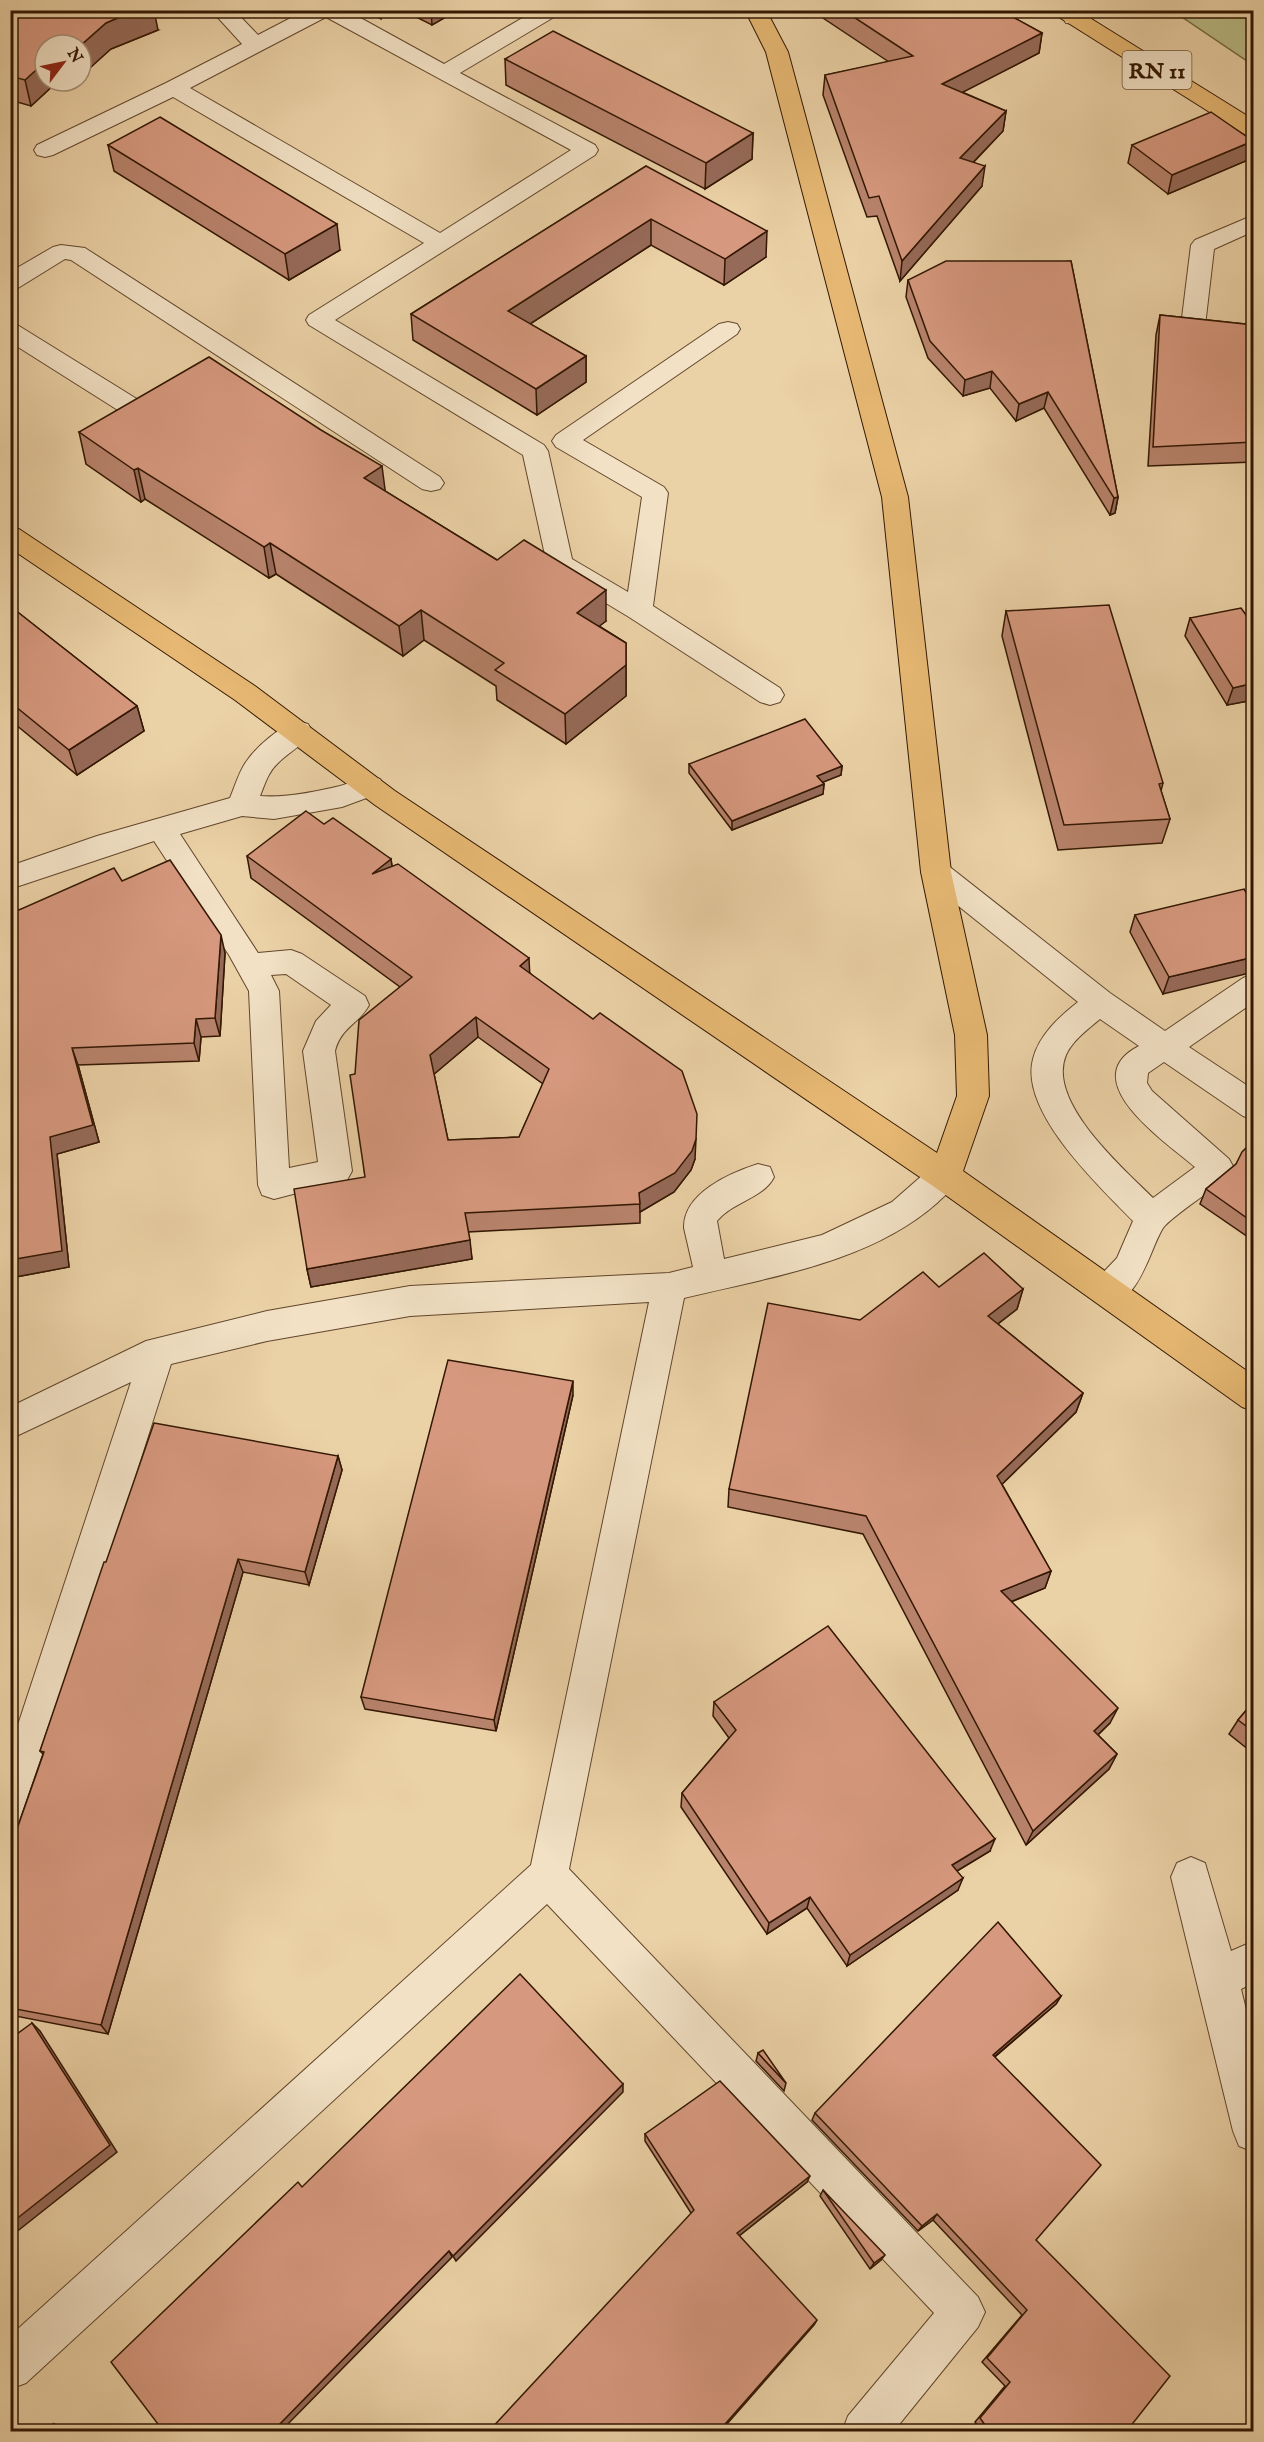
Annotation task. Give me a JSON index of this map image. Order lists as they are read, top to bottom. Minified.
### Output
{"streets":{"main road":["RN 11"]},"north":"top right"}
